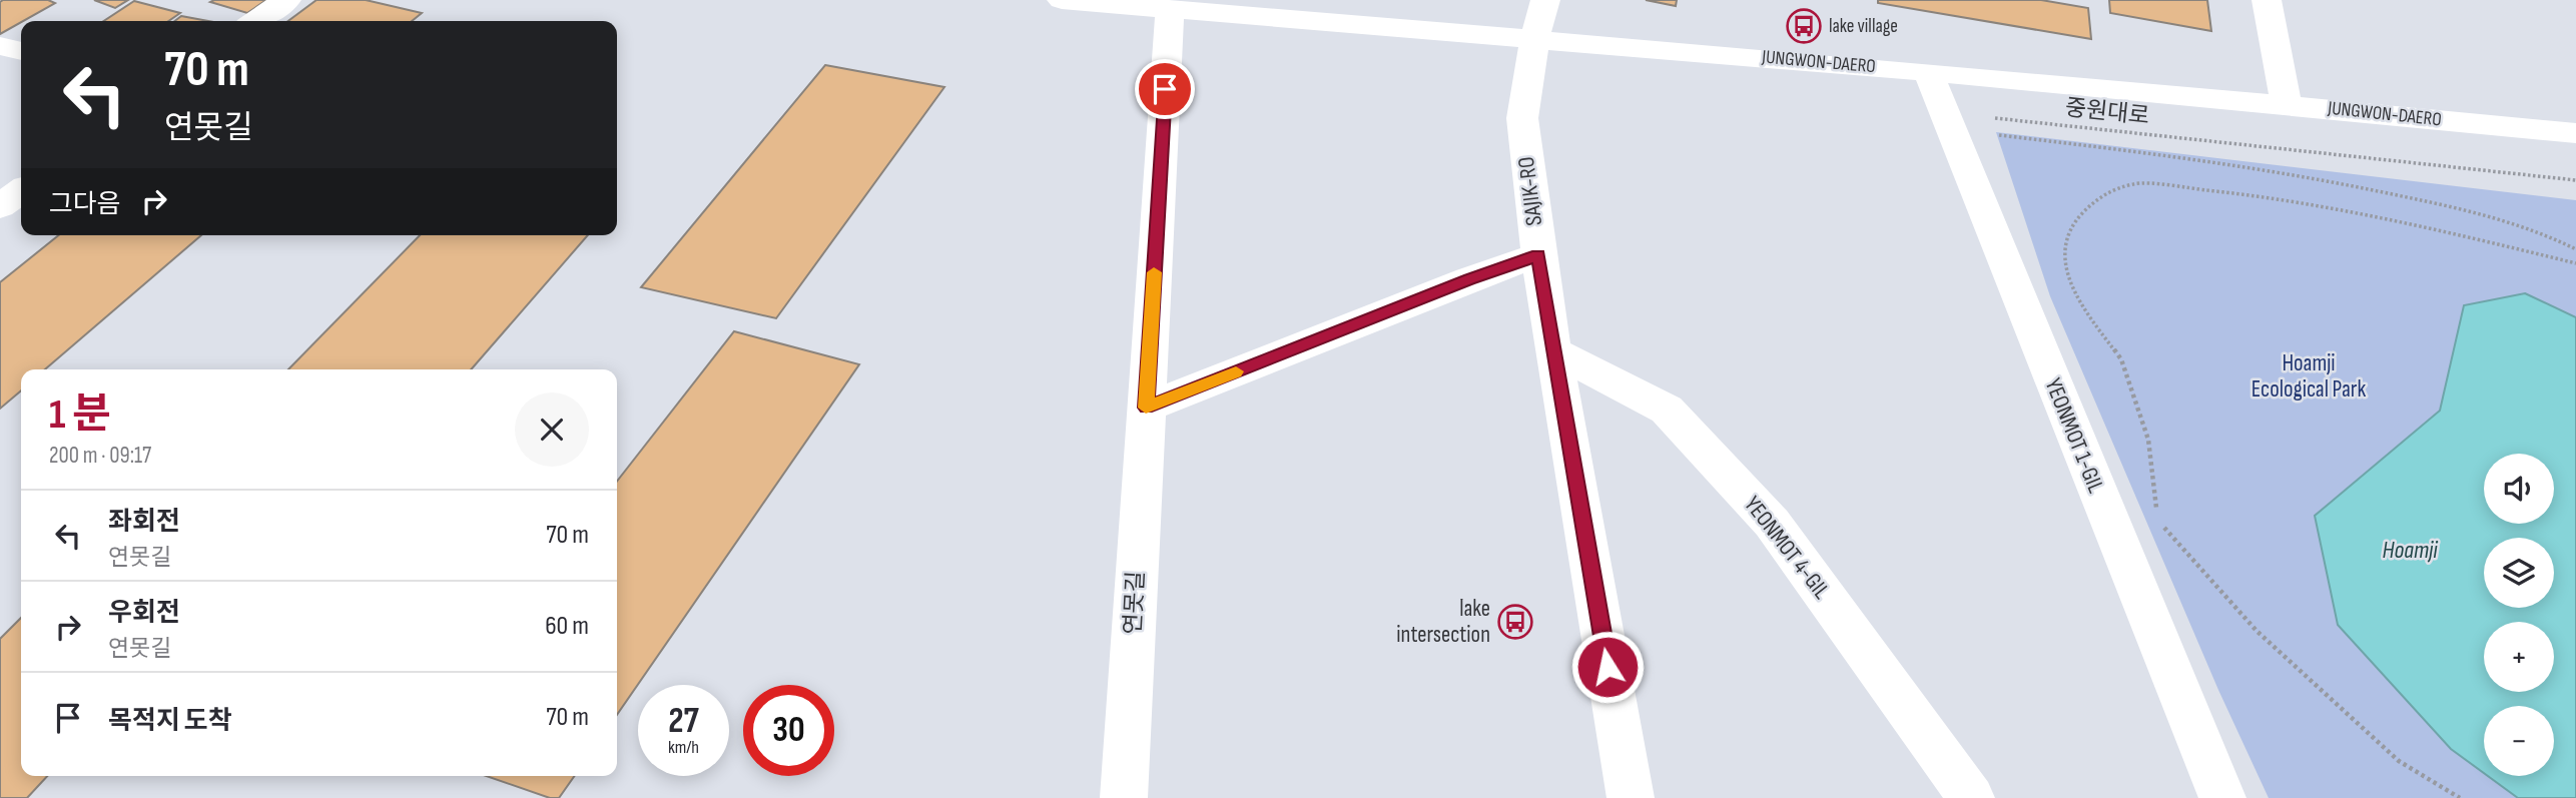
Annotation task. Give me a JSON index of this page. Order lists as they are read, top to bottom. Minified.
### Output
{"streets":{"street":["JUNGWON-DAERO","SAJIK-RO","YEONMOT 1-GIL","YEONMOT 4-GIL","연못길"],"path":["중원대로"]},"crossings":[["JUNGWON-DAERO","SAJIK-RO"],["JUNGWON-DAERO","YEONMOT 1-GIL"],["JUNGWON-DAERO","연못길"],["중원대로","YEONMOT 1-GIL"],["SAJIK-RO","YEONMOT 4-GIL"]],"water":["Hoamji"],"parks":["Hoamji Ecological Park"],"places":{"bus stop":["lake village","lake intersection"]},"page":{"turn":["70 m","연못길"],"then":"그다음","heading":["1 분","200 m · 09:17"],"map_buttons":["+","−"],"list":[{"name":"좌회전","note":"연못길","value":"70 m"},{"name":"우회전","note":"연못길","value":"60 m"},{"name":"목적지 도착","value":"70 m"}],"speed":"27 km/h","limit":"30"}}
